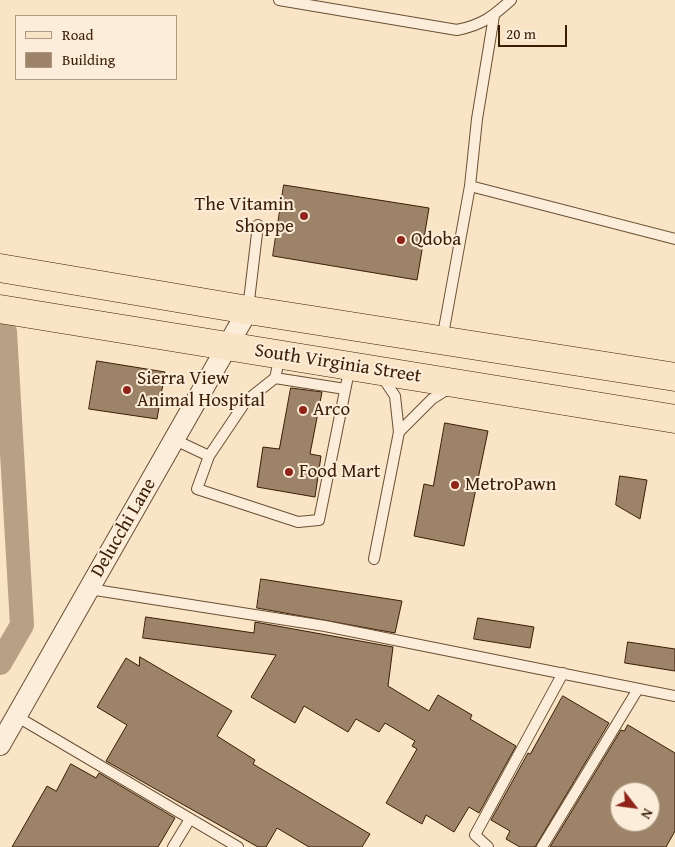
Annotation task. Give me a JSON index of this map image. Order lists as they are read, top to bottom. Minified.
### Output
{"streets":{"main road":["South Virginia Street"],"street":["Delucchi Lane"]},"crossings":[["South Virginia Street","Delucchi Lane"]],"places":["The Vitamin Shoppe","Qdoba","Sierra View Animal Hospital","Arco","Food Mart","MetroPawn"],"legend":["Road","Building"],"scale_bar":"20 m","north":"bottom right"}
